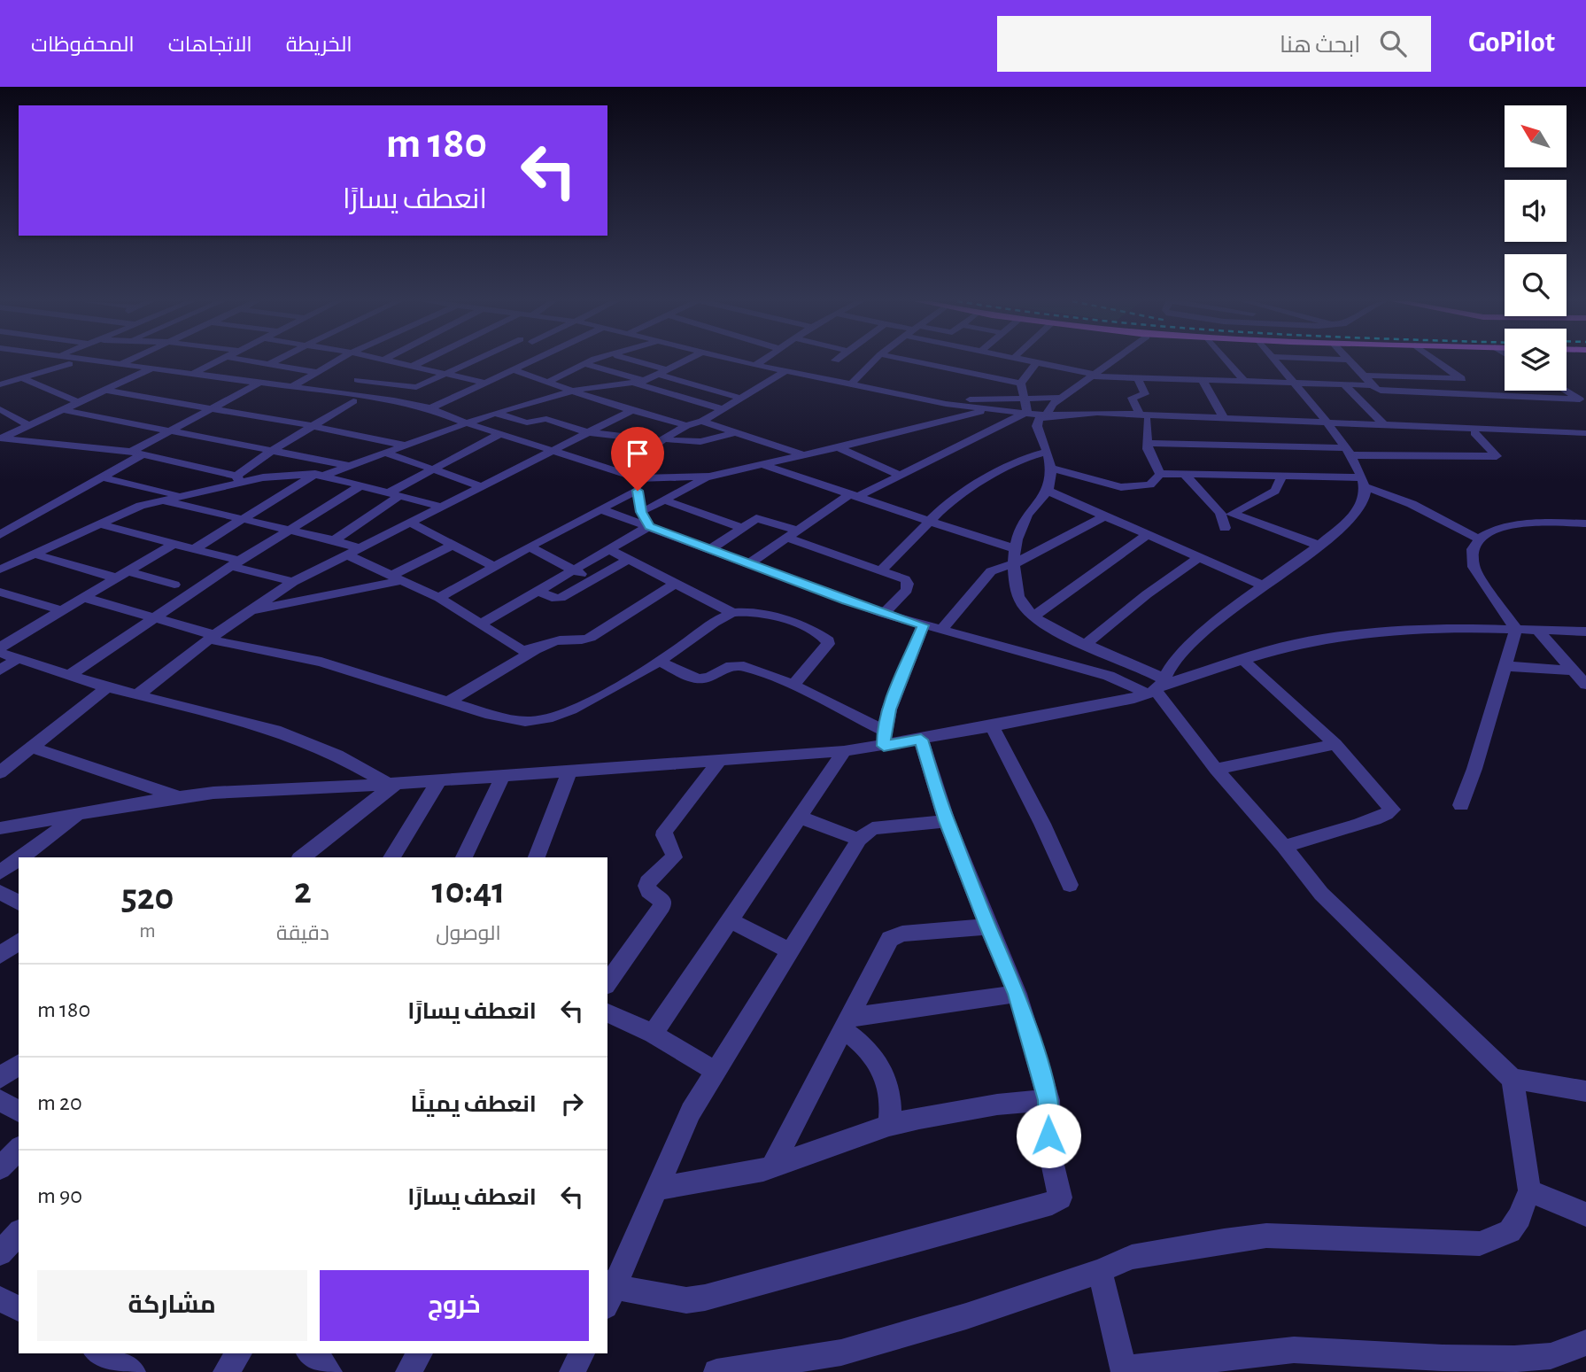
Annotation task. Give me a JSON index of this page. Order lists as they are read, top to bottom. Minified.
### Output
{"north":"top left","page":{"header":"GoPilot","search":"ابحث هنا","nav":["الخريطة","الاتجاهات","المحفوظات"],"turn":["180 m","انعطف يسارًا"],"eta":["10:41","الوصول","2","دقيقة","520","m"],"list":[{"name":"انعطف يسارًا","value":"180 m"},{"name":"انعطف يمينًا","value":"20 m"},{"name":"انعطف يسارًا","value":"90 m"}],"buttons":["خروج","مشاركة"]}}
